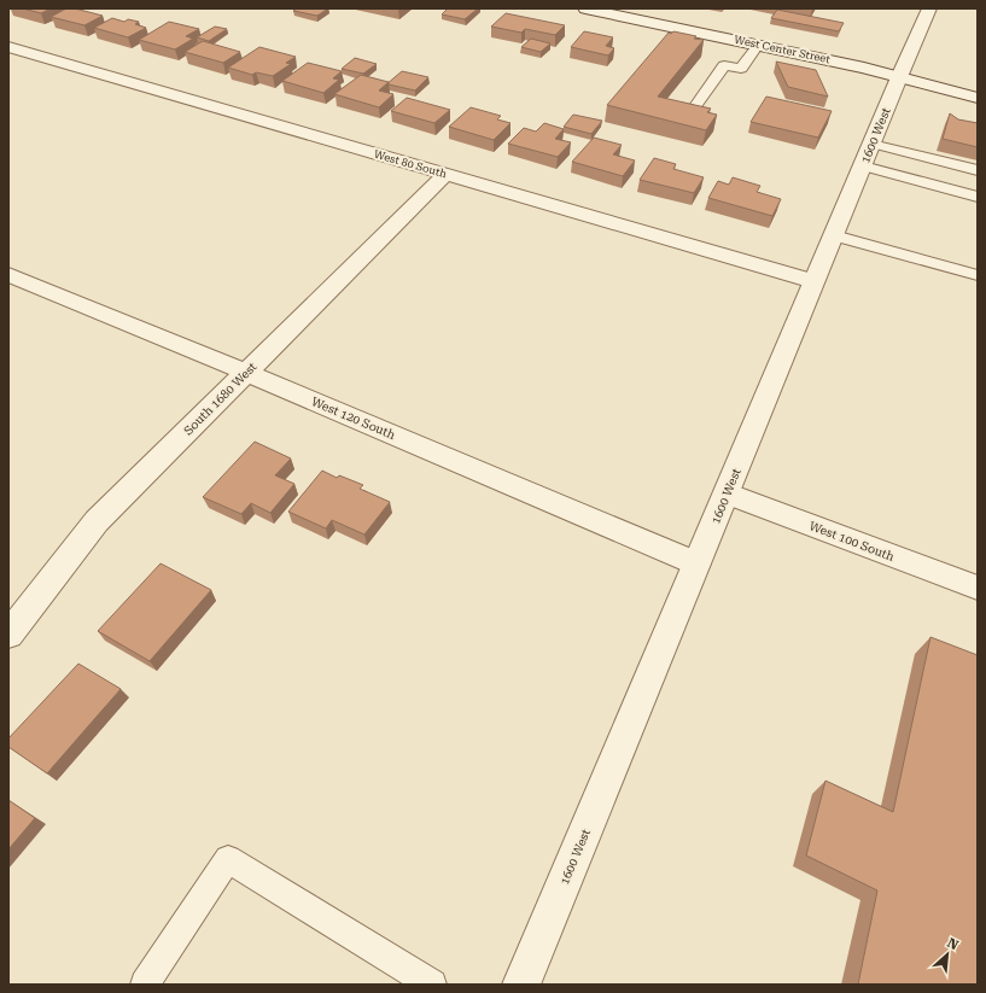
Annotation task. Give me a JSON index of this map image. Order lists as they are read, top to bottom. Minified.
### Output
{"streets":{"street":["West Center Street","1600 West","West 80 South","South 1680 West","West 120 South","West 100 South"]},"crossings":[["West Center Street","1600 West"],["1600 West","West 80 South"],["1600 West","West 120 South"],["1600 West","West 100 South"],["West 80 South","South 1680 West"],["South 1680 West","West 120 South"]],"north":"top right"}
